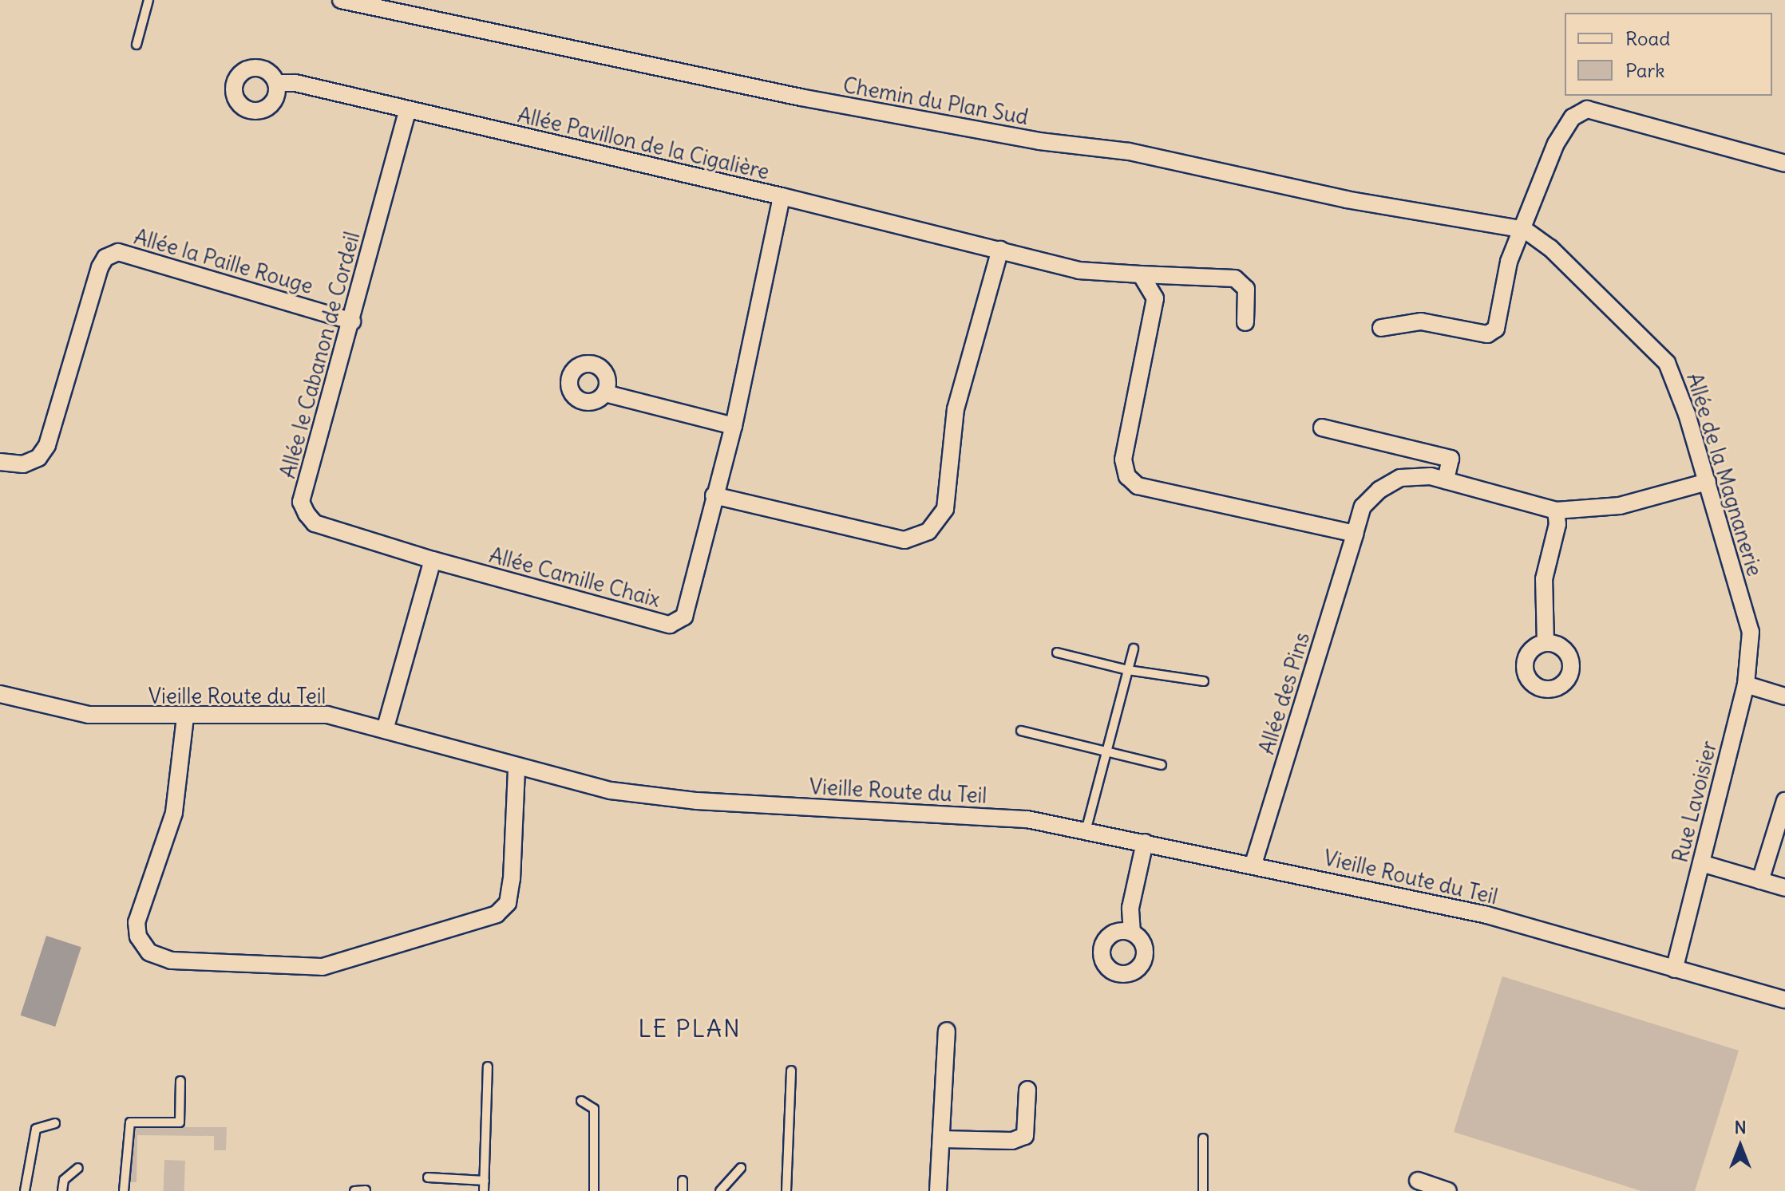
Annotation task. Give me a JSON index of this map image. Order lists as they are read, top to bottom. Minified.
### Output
{"streets":{"street":["Chemin du Plan Sud","Allée Pavillon de la Cigalière","Allée la Paille Rouge","Allée le Cabanon de Cordeil","Allée de la Magnanerie","Allée Camille Chaix","Allée des Pins","Vieille Route du Teil","Rue Lavoisier"]},"crossings":[["Chemin du Plan Sud","Allée de la Magnanerie"],["Allée Pavillon de la Cigalière","Allée le Cabanon de Cordeil"],["Allée Pavillon de la Cigalière","Allée Camille Chaix"],["Allée la Paille Rouge","Allée le Cabanon de Cordeil"],["Allée le Cabanon de Cordeil","Allée Camille Chaix"],["Allée de la Magnanerie","Allée des Pins"],["Allée de la Magnanerie","Rue Lavoisier"],["Allée des Pins","Vieille Route du Teil"],["Vieille Route du Teil","Rue Lavoisier"]],"districts":["LE PLAN"],"legend":["Road","Park"],"north":"top"}
